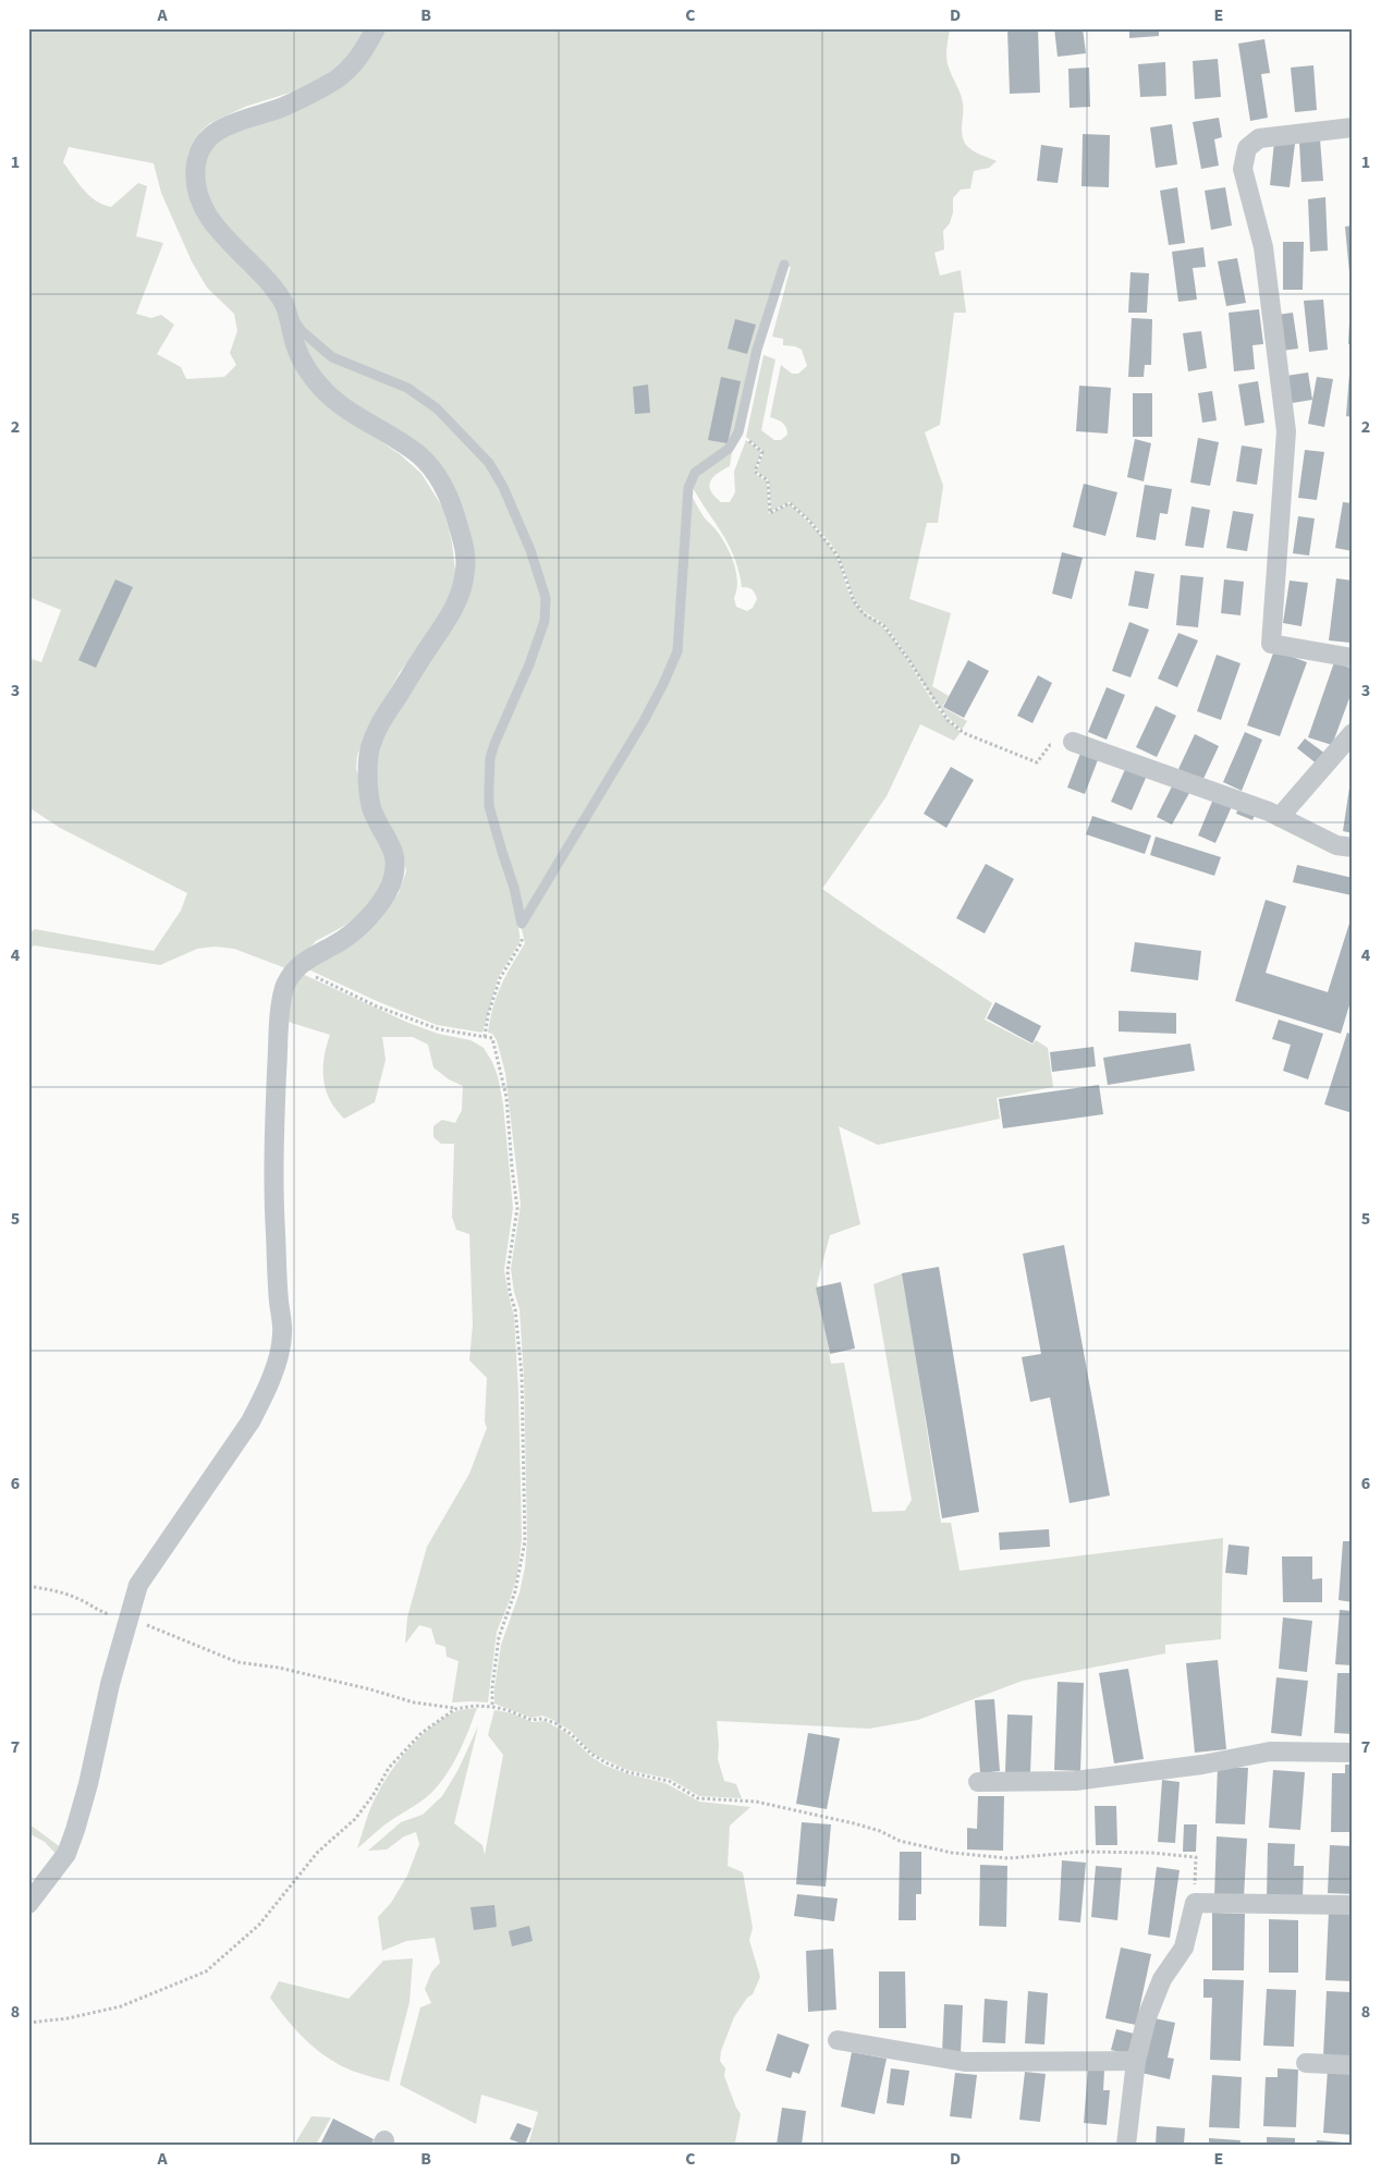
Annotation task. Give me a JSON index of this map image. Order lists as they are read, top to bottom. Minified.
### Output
{"grid":{"columns":["A","B","C","D","E"],"rows":["1","2","3","4","5","6","7","8"]}}
